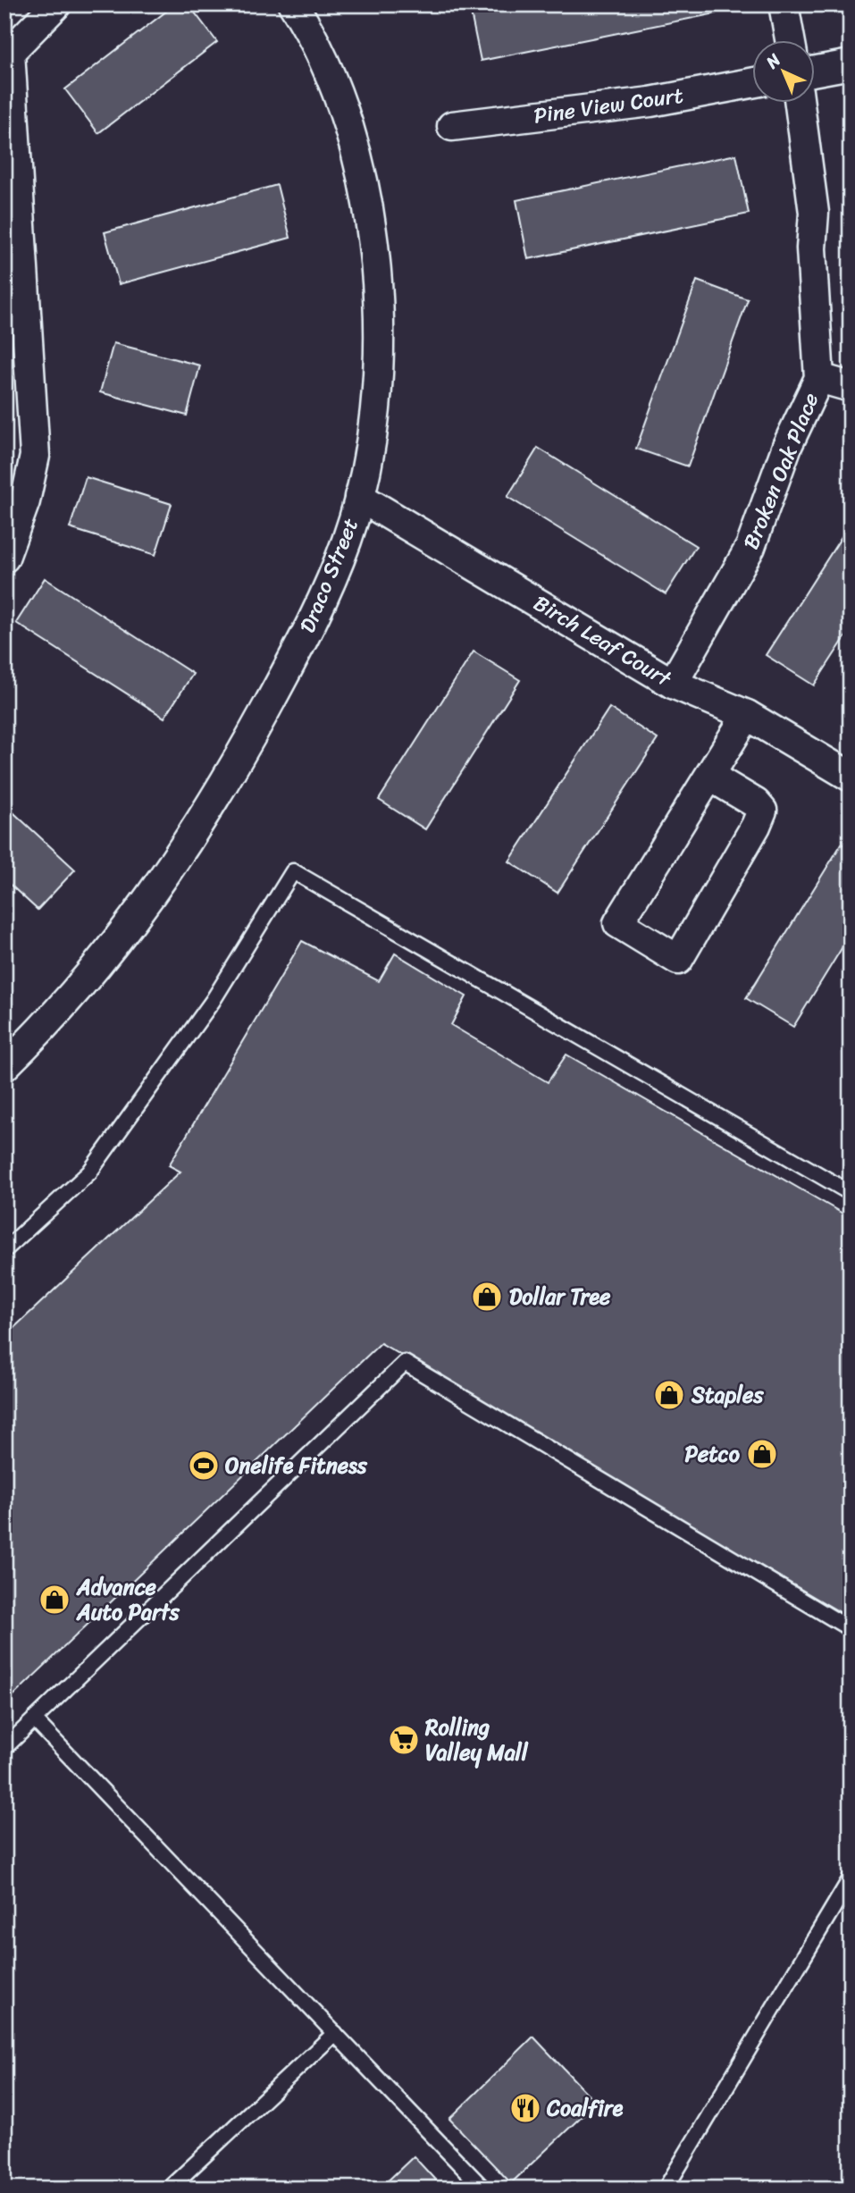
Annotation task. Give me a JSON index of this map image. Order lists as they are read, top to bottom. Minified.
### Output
{"streets":{"street":["Pine View Court","Broken Oak Place","Draco Street","Birch Leaf Court"]},"crossings":[["Broken Oak Place","Birch Leaf Court"],["Draco Street","Birch Leaf Court"]],"places":{"shop":["Dollar Tree","Staples","Petco","Advance Auto Parts"],"sports":["Onelife Fitness"],"supermarket":["Rolling Valley Mall"],"restaurant":["Coalfire"]},"north":"top left"}
